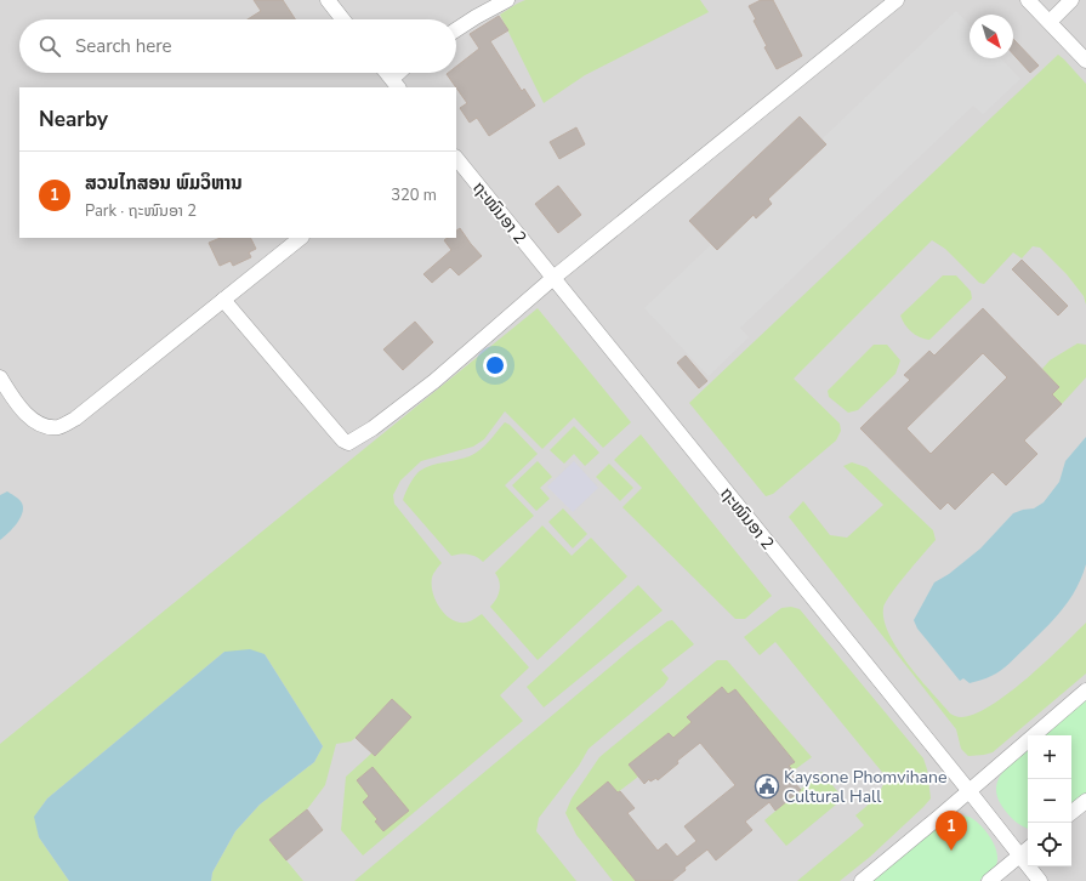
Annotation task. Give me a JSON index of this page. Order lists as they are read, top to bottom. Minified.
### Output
{"streets":{"street":["ຖະໜົນອາ 2"]},"places":{"public building":["Kaysone Phomvihane Cultural Hall"]},"north":"bottom right","page":{"search":"Search here","heading":"Nearby","list":[{"mark":"1","name":"ສວນໄກສອນ ພົມວິຫານ","note":"Park · ຖະໜົນອາ 2","value":"320 m"}],"map_buttons":["+","−"],"pins":"1"}}
